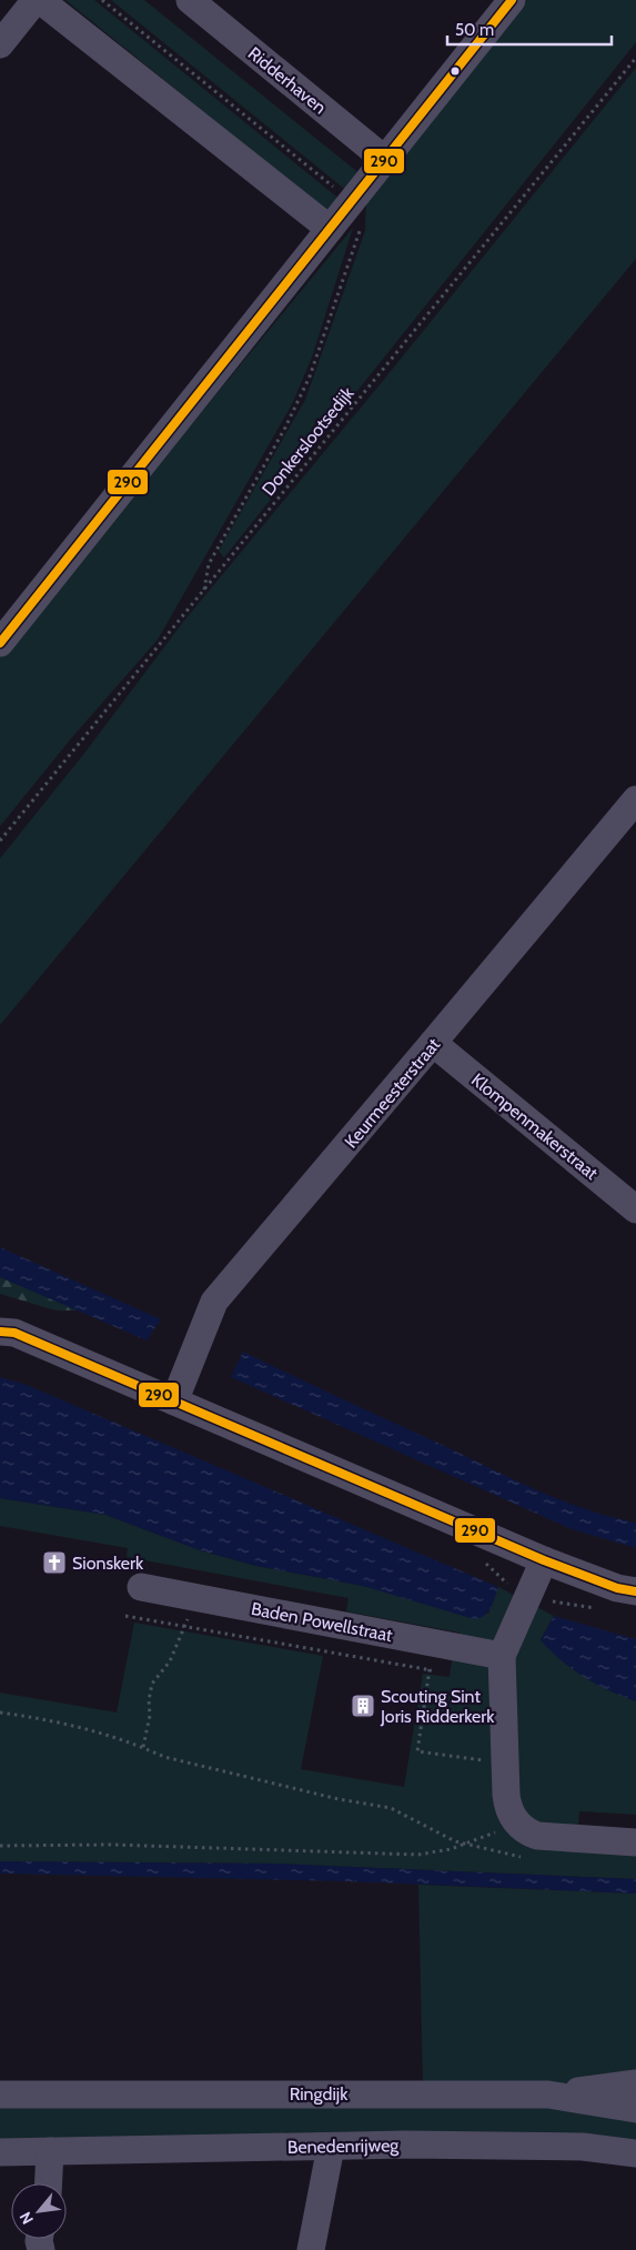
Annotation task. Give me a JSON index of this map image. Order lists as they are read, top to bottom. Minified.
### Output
{"streets":{"street":["Ridderhaven","Keurmeesterstraat","Klompenmakerstraat","Baden Powellstraat","Ringdijk","Benedenrijweg"],"path":["Donkerslootsedijk"]},"crossings":[["Keurmeesterstraat","Klompenmakerstraat"]],"places":{"church":["Sionskerk"],"building":["Scouting Sint Joris Ridderkerk"]},"lines":["transit line 290"],"scale_bar":"50 m","north":"bottom left"}
